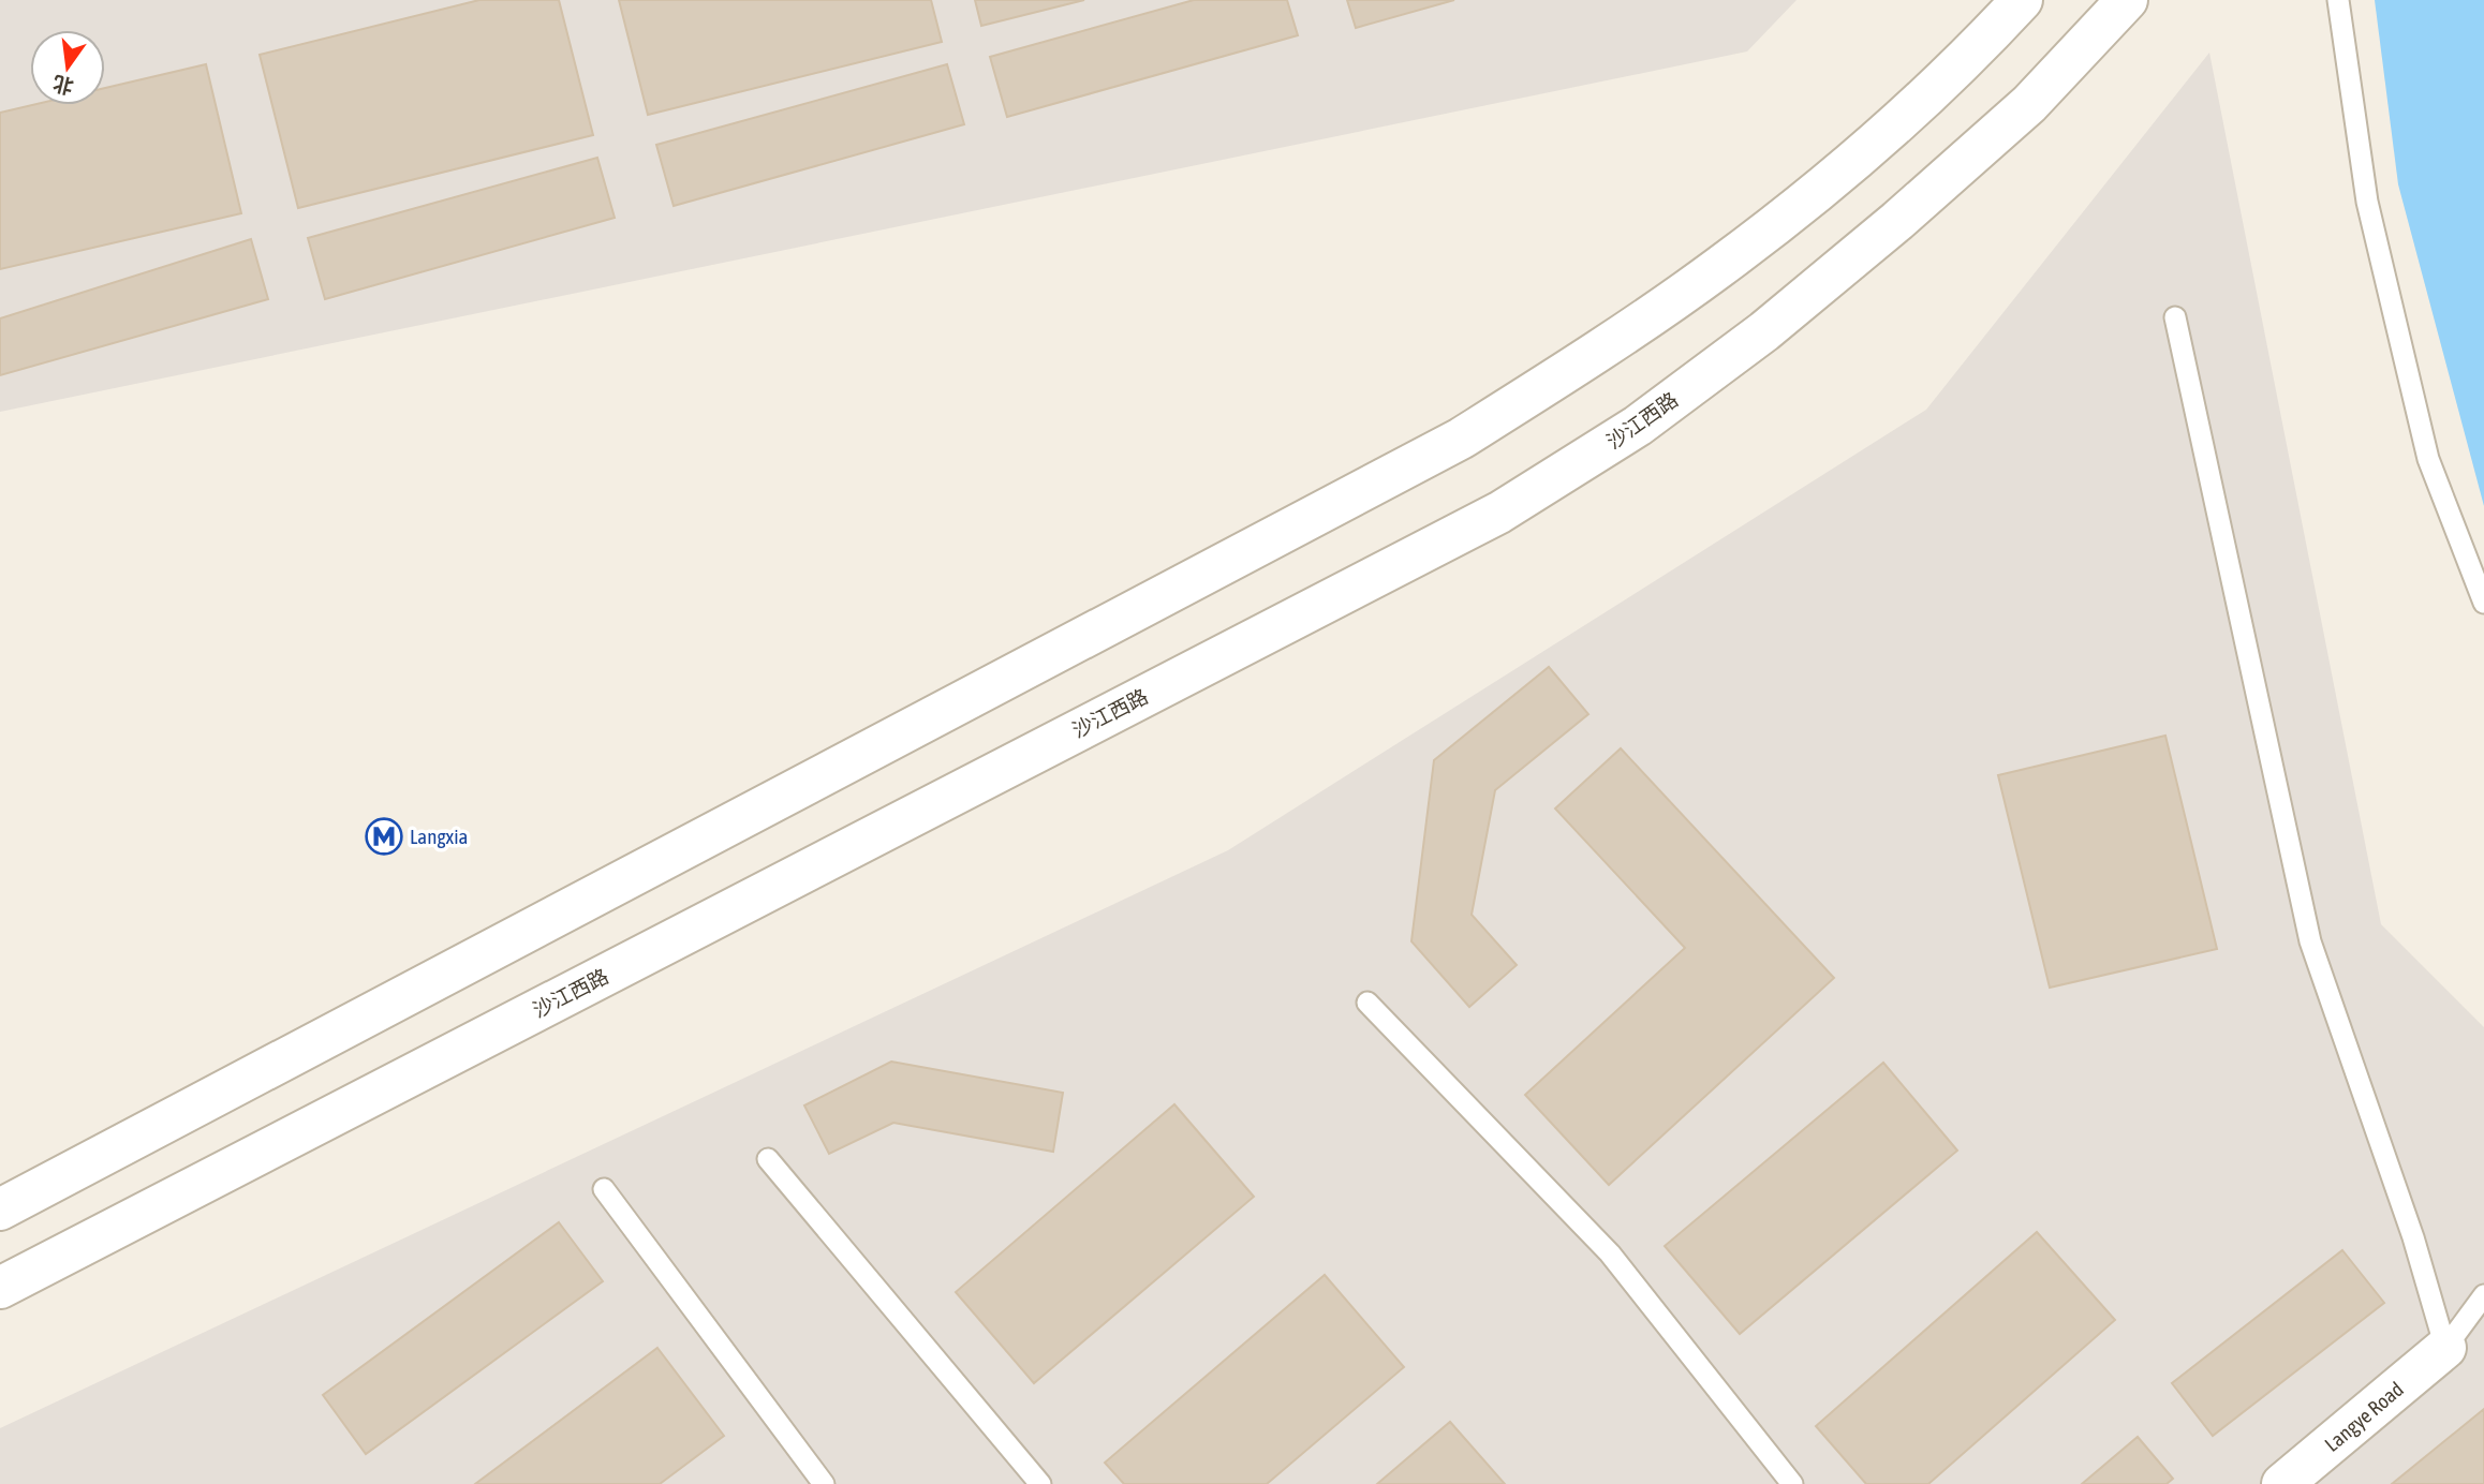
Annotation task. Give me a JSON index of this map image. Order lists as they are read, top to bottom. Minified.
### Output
{"streets":{"street":["沙江西路","Langye Road"]},"places":{"metro station":["Langxia"]},"north":"bottom"}
